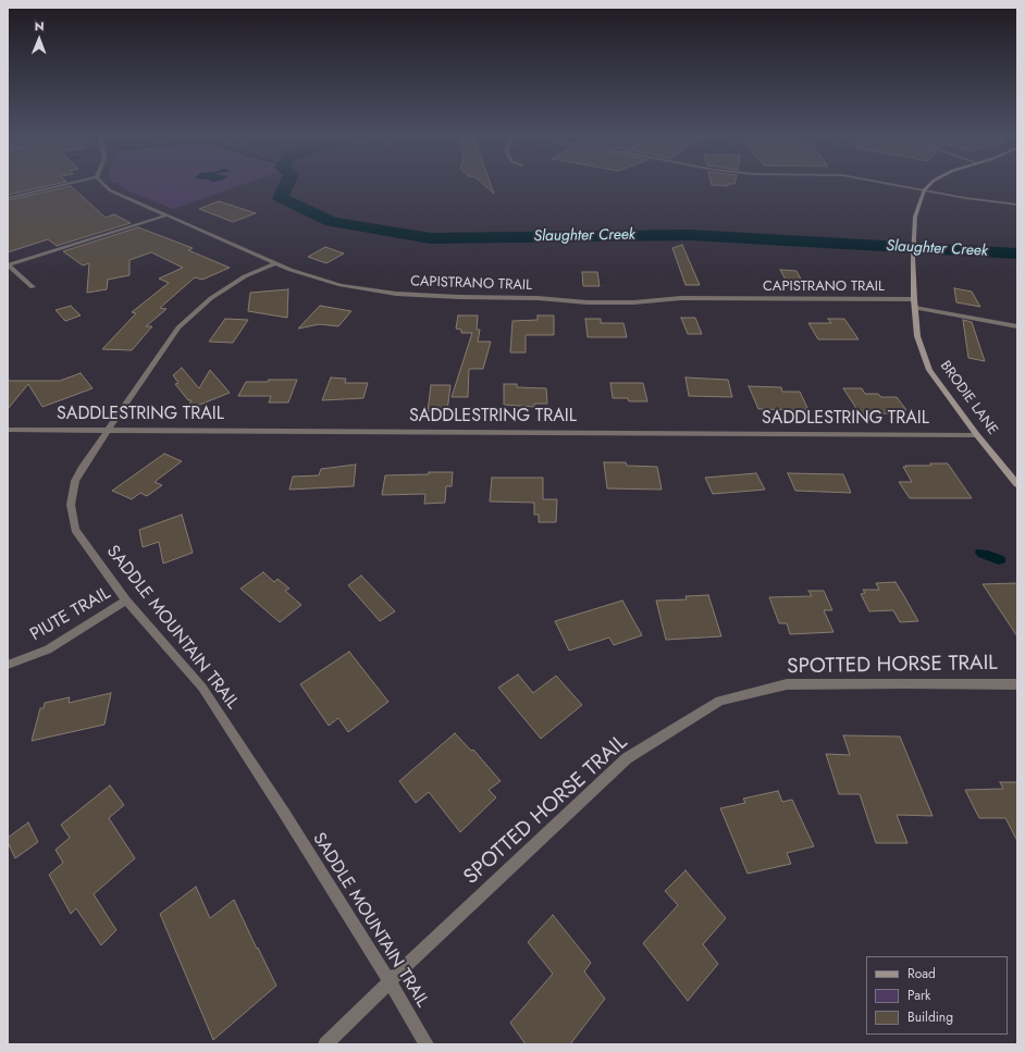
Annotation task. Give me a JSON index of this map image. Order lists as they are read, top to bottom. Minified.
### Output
{"streets":{"main road":["BRODIE LANE"],"street":["CAPISTRANO TRAIL","SADDLESTRING TRAIL","PIUTE TRAIL","SADDLE MOUNTAIN TRAIL","SPOTTED HORSE TRAIL"]},"crossings":[["CAPISTRANO TRAIL","BRODIE LANE"],["CAPISTRANO TRAIL","SADDLE MOUNTAIN TRAIL"],["BRODIE LANE","SADDLESTRING TRAIL"],["SADDLESTRING TRAIL","SADDLE MOUNTAIN TRAIL"],["PIUTE TRAIL","SADDLE MOUNTAIN TRAIL"],["SADDLE MOUNTAIN TRAIL","SPOTTED HORSE TRAIL"]],"water":["Slaughter Creek"],"legend":["Road","Park","Building"],"north":"top"}
